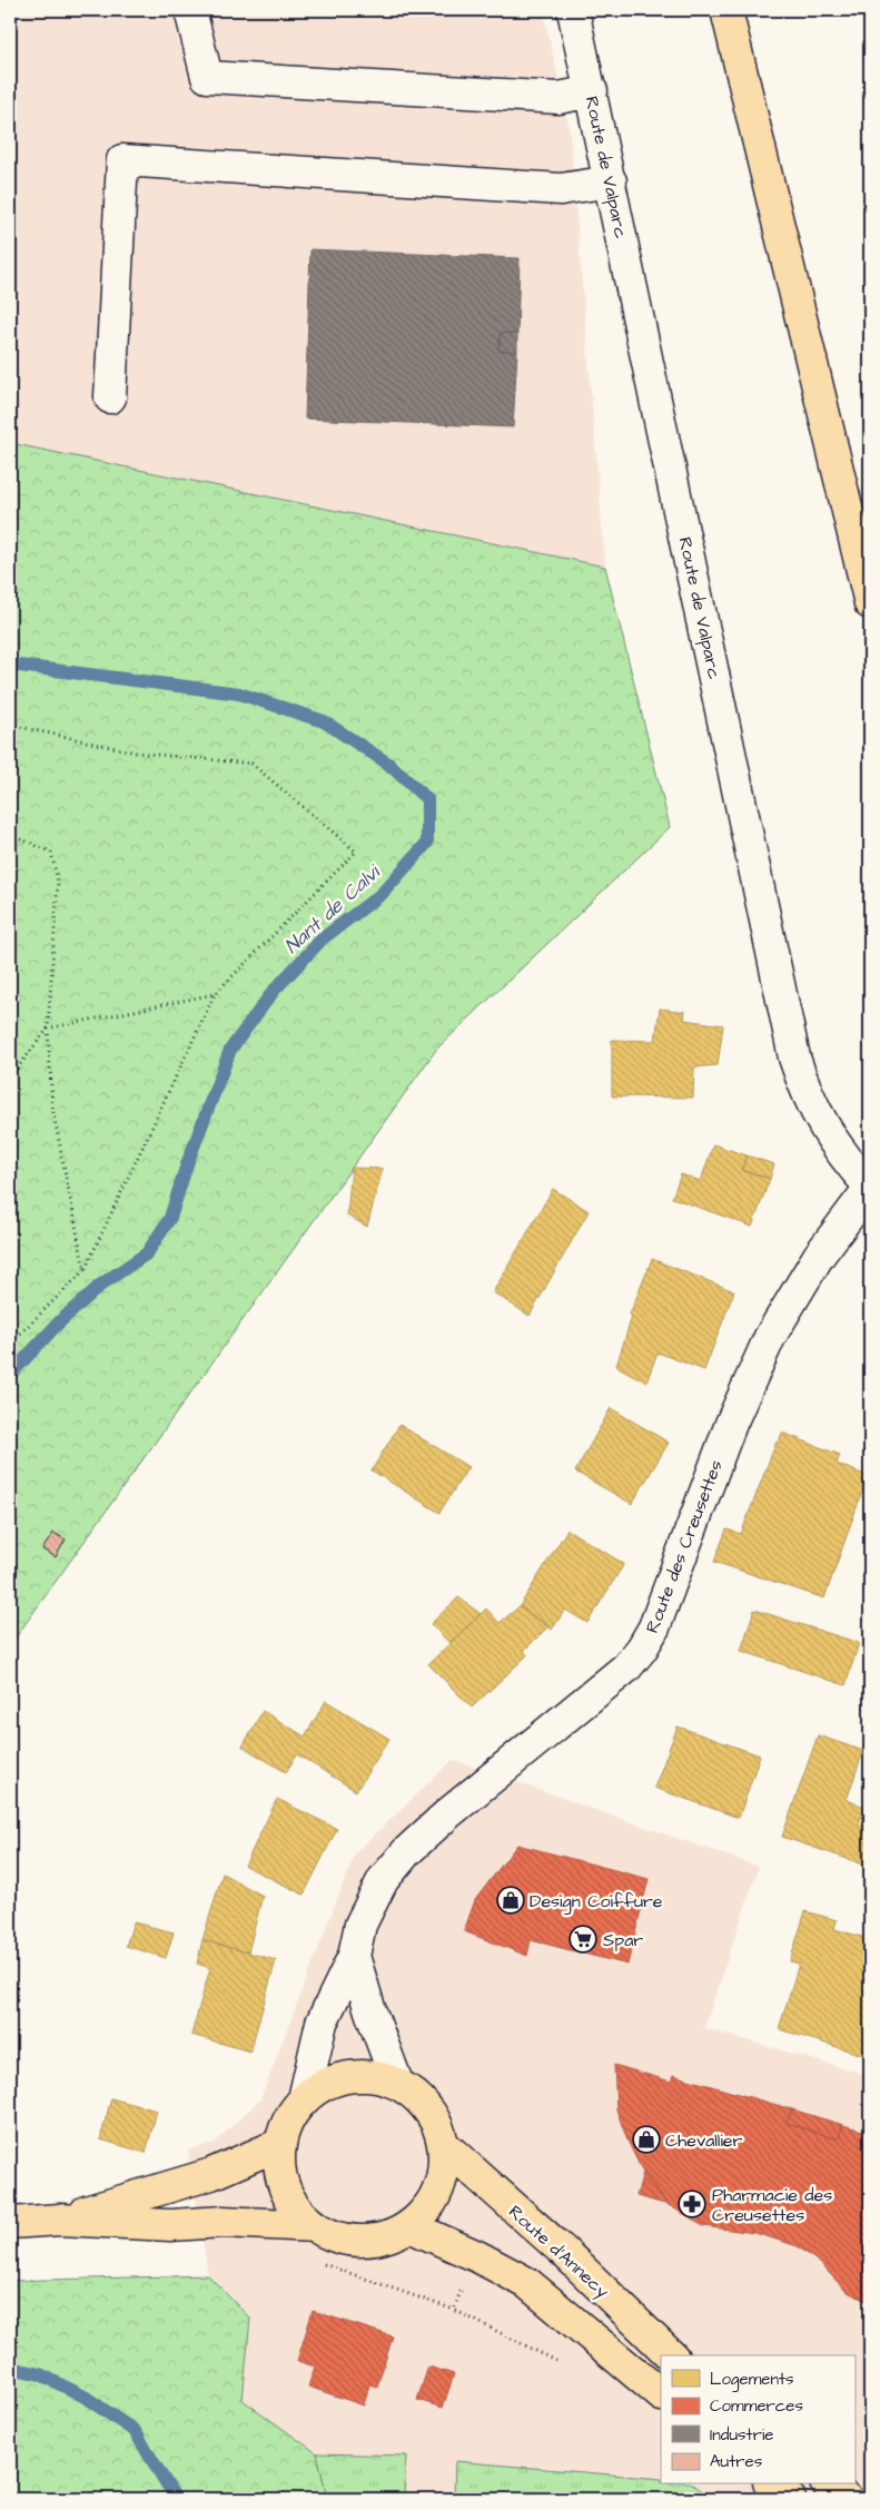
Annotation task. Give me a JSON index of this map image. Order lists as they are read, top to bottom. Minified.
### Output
{"streets":{"main road":["Route d'Annecy"],"street":["Route de Valparc","Route des Creusettes"]},"crossings":[["Route de Valparc","Route des Creusettes"],["Route des Creusettes","Route d'Annecy"]],"water":["Nant de Calvi"],"places":{"shop":["Design Coiffure","Chevallier"],"supermarket":["Spar"],"pharmacy":["Pharmacie des Creusettes"]},"legend":["Logements","Commerces","Industrie","Autres"]}
